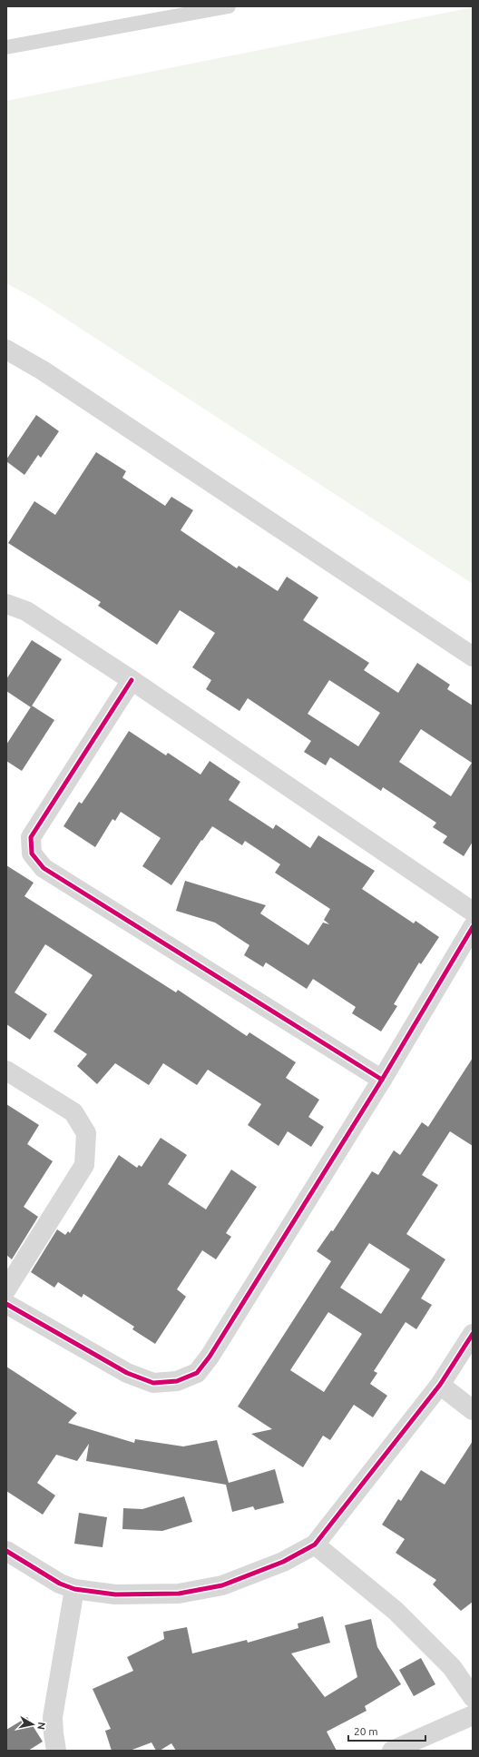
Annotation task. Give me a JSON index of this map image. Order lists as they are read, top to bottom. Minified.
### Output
{"scale_bar":"20 m","north":"right"}
